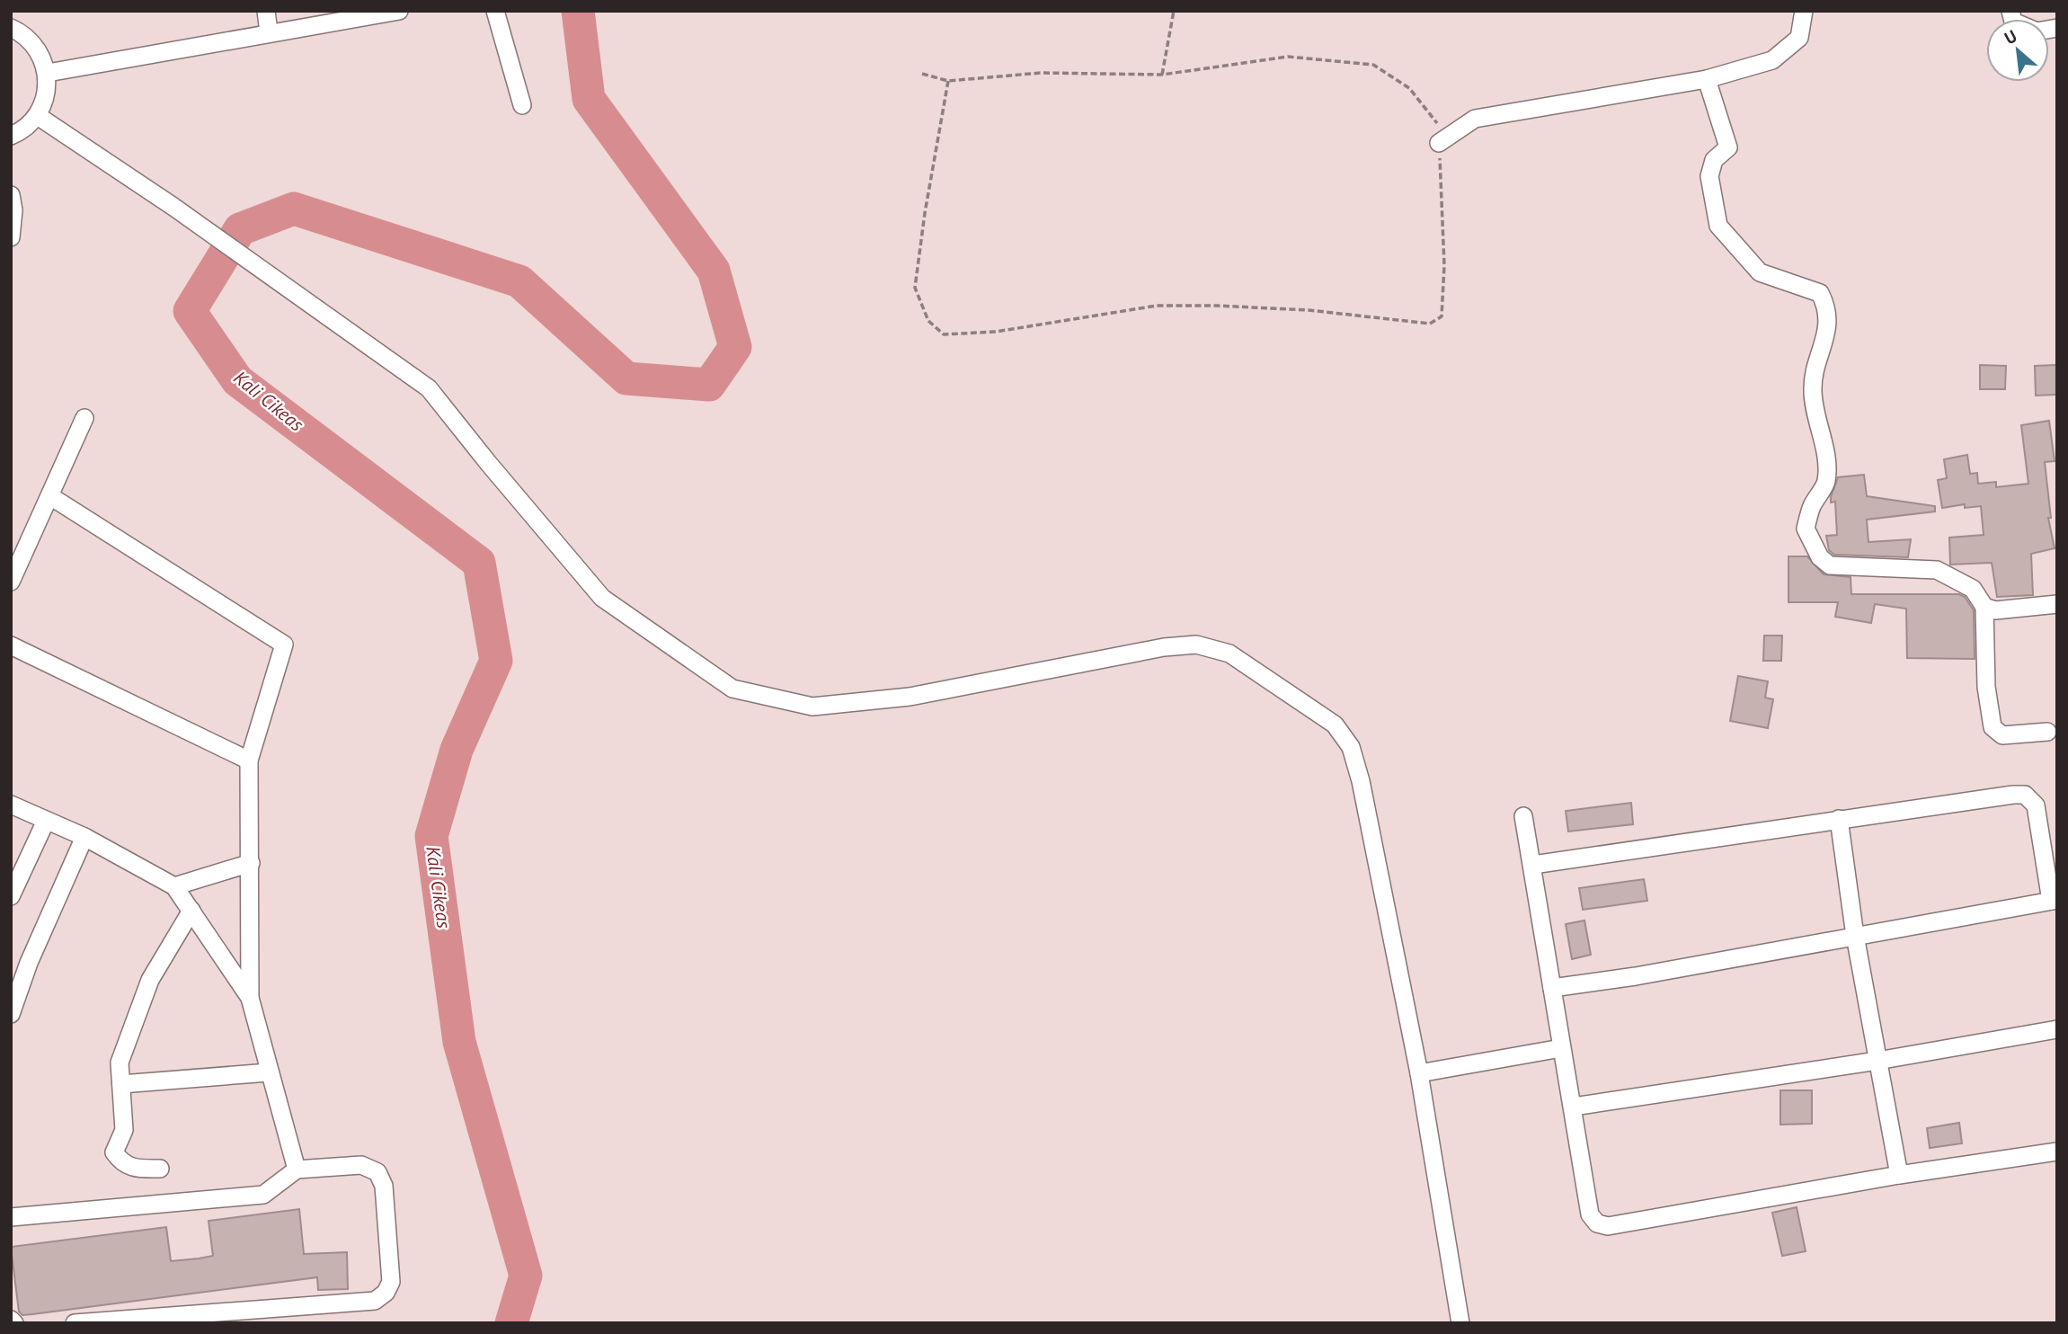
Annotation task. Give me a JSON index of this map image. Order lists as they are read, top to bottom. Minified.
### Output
{"water":["Kali Cikeas"],"north":"top left"}
